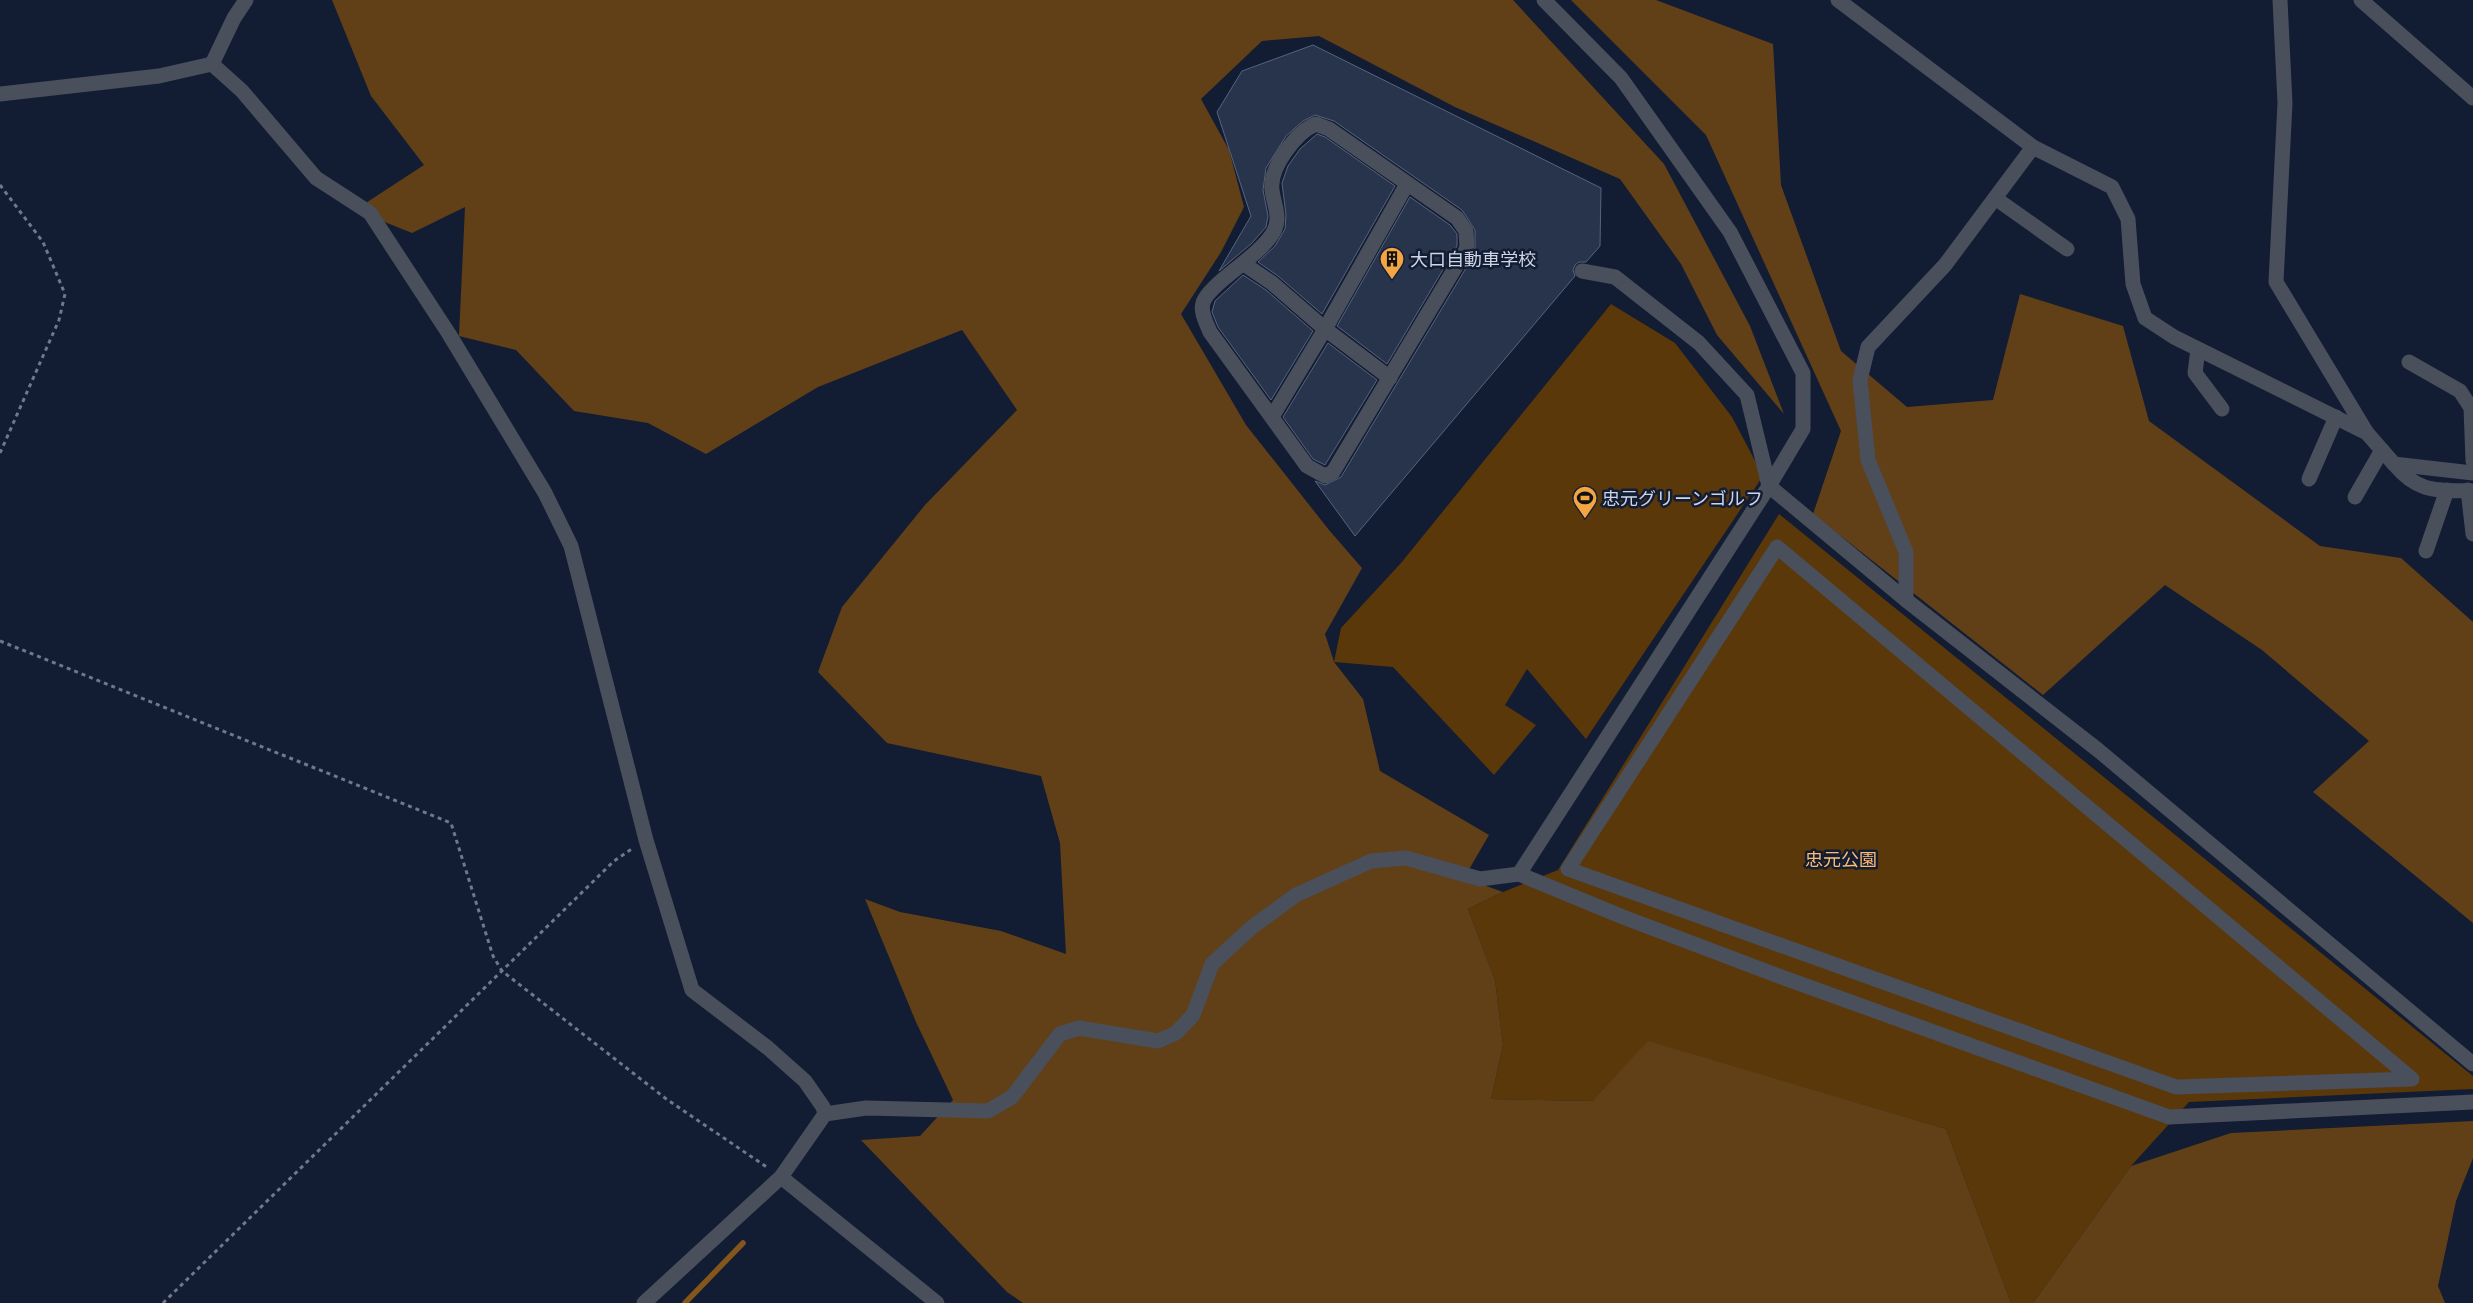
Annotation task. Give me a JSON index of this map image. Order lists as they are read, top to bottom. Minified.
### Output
{"parks":["忠元公園"],"places":{"building":["大口自動車学校"],"sports":["忠元グリーンゴルフ"]}}
